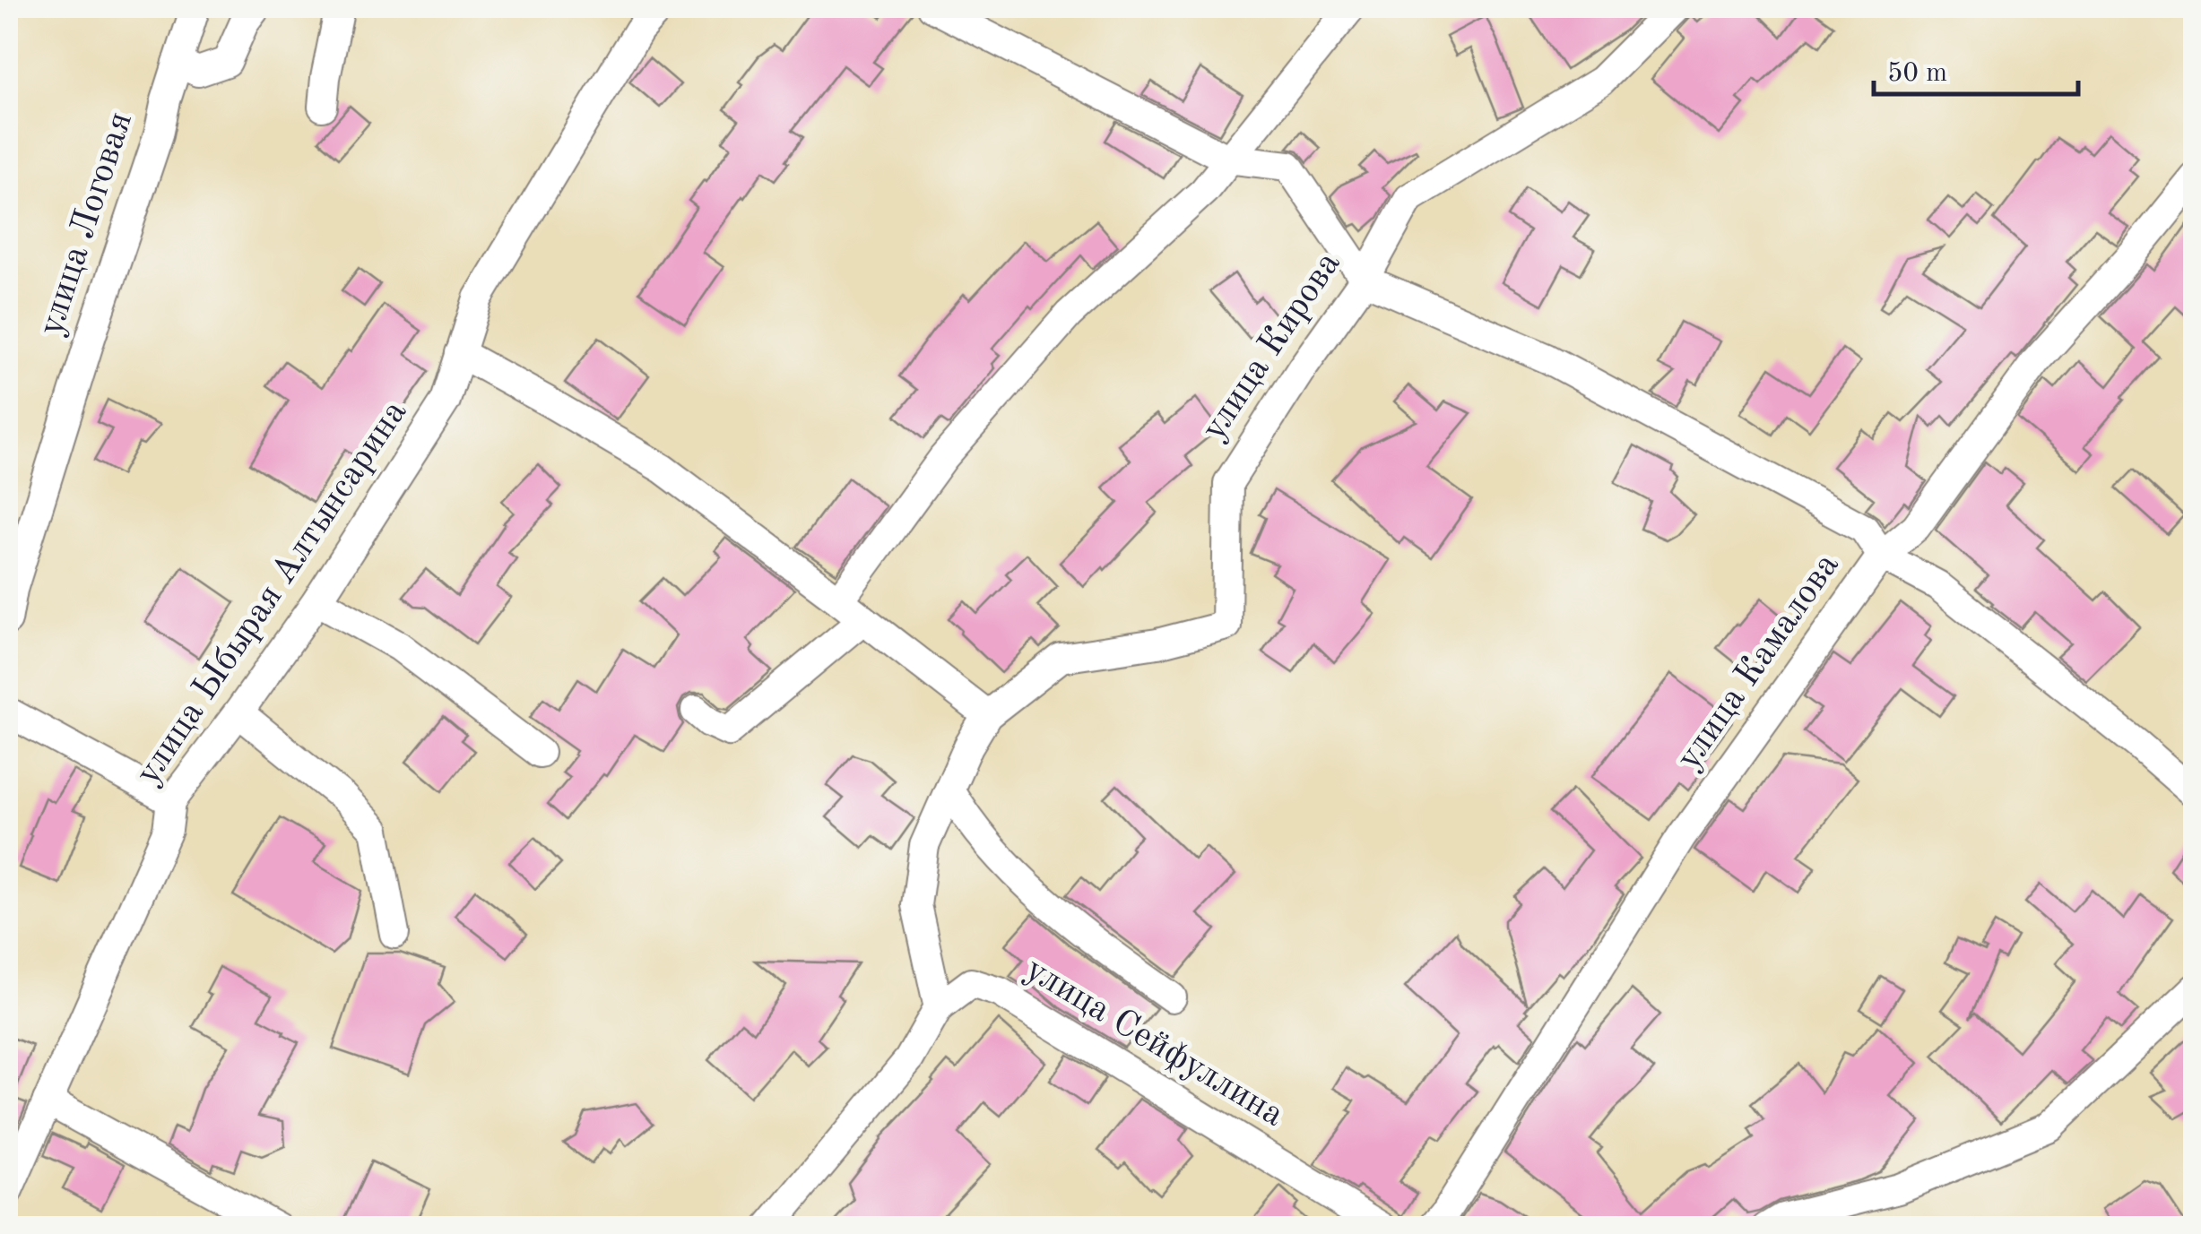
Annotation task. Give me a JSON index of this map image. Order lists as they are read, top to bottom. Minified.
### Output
{"streets":{"street":["улица Логовая","улица Кирова","улица Ыбырая Алтынсарина","улица Камалова","улица Сейфуллина"]},"crossings":[["улица Кирова","улица Сейфуллина"]],"scale_bar":"50 m"}
